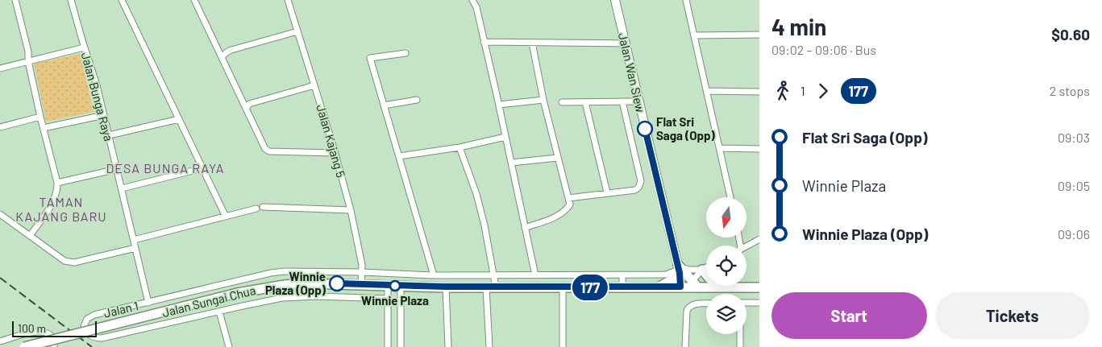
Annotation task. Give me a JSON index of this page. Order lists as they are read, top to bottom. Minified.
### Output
{"streets":{"main road":["Jalan Sungai Chua"],"street":["Jalan Wan Siew","Jalan Bunga Raya","Jalan Kajang 5","Jalan 1"]},"crossings":[["Jalan Wan Siew","Jalan 1"],["Jalan Bunga Raya","Jalan 1"],["Jalan Kajang 5","Jalan Sungai Chua"],["Jalan Kajang 5","Jalan 1"]],"districts":["DESA BUNGA RAYA","TAMAN KAJANG BARU"],"places":["Flat Sri Saga (Opp)","Winnie Plaza (Opp)","Winnie Plaza"],"lines":["bus line 177"],"scale_bar":"100 m","north":"bottom","page":{"on_map":"177","heading":["4 min","09:02 – 09:06 · Bus","$0.60"],"legs":["1","177","2 stops"],"list":[{"name":"Flat Sri Saga (Opp)","value":"09:03"},{"name":"Winnie Plaza","value":"09:05"},{"name":"Winnie Plaza (Opp)","value":"09:06"}],"buttons":["Start","Tickets"],"scale":"100 m"}}
